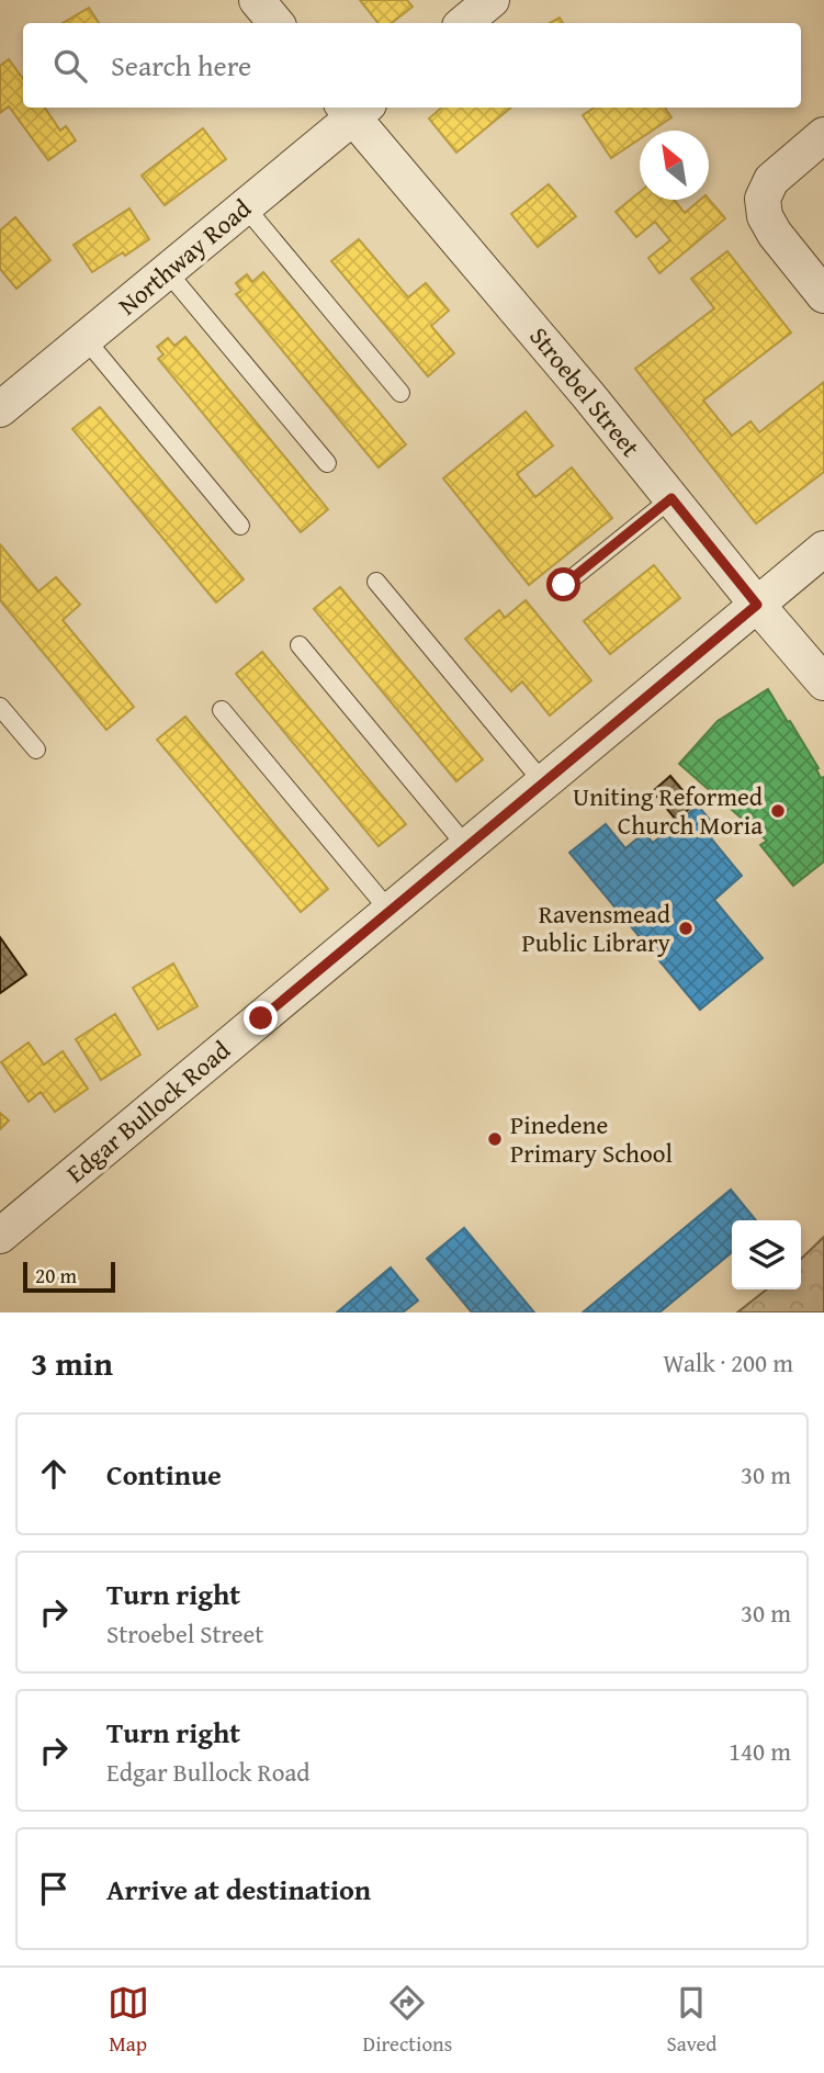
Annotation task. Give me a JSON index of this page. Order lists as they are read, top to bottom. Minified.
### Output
{"streets":{"street":["Northway Road","Stroebel Street","Edgar Bullock Road"]},"crossings":[["Northway Road","Stroebel Street"],["Stroebel Street","Edgar Bullock Road"]],"places":["Uniting Reformed Church Moria","Ravensmead Public Library","Pinedene Primary School"],"scale_bar":"20 m","north":"top left","page":{"search":"Search here","scale":"20 m","heading":["3 min","Walk · 200 m"],"list":[["Continue","30 m"],["Turn right","Stroebel Street","30 m"],["Turn right","Edgar Bullock Road","140 m"],"Arrive at destination"],"nav":["Map","Directions","Saved"]}}
